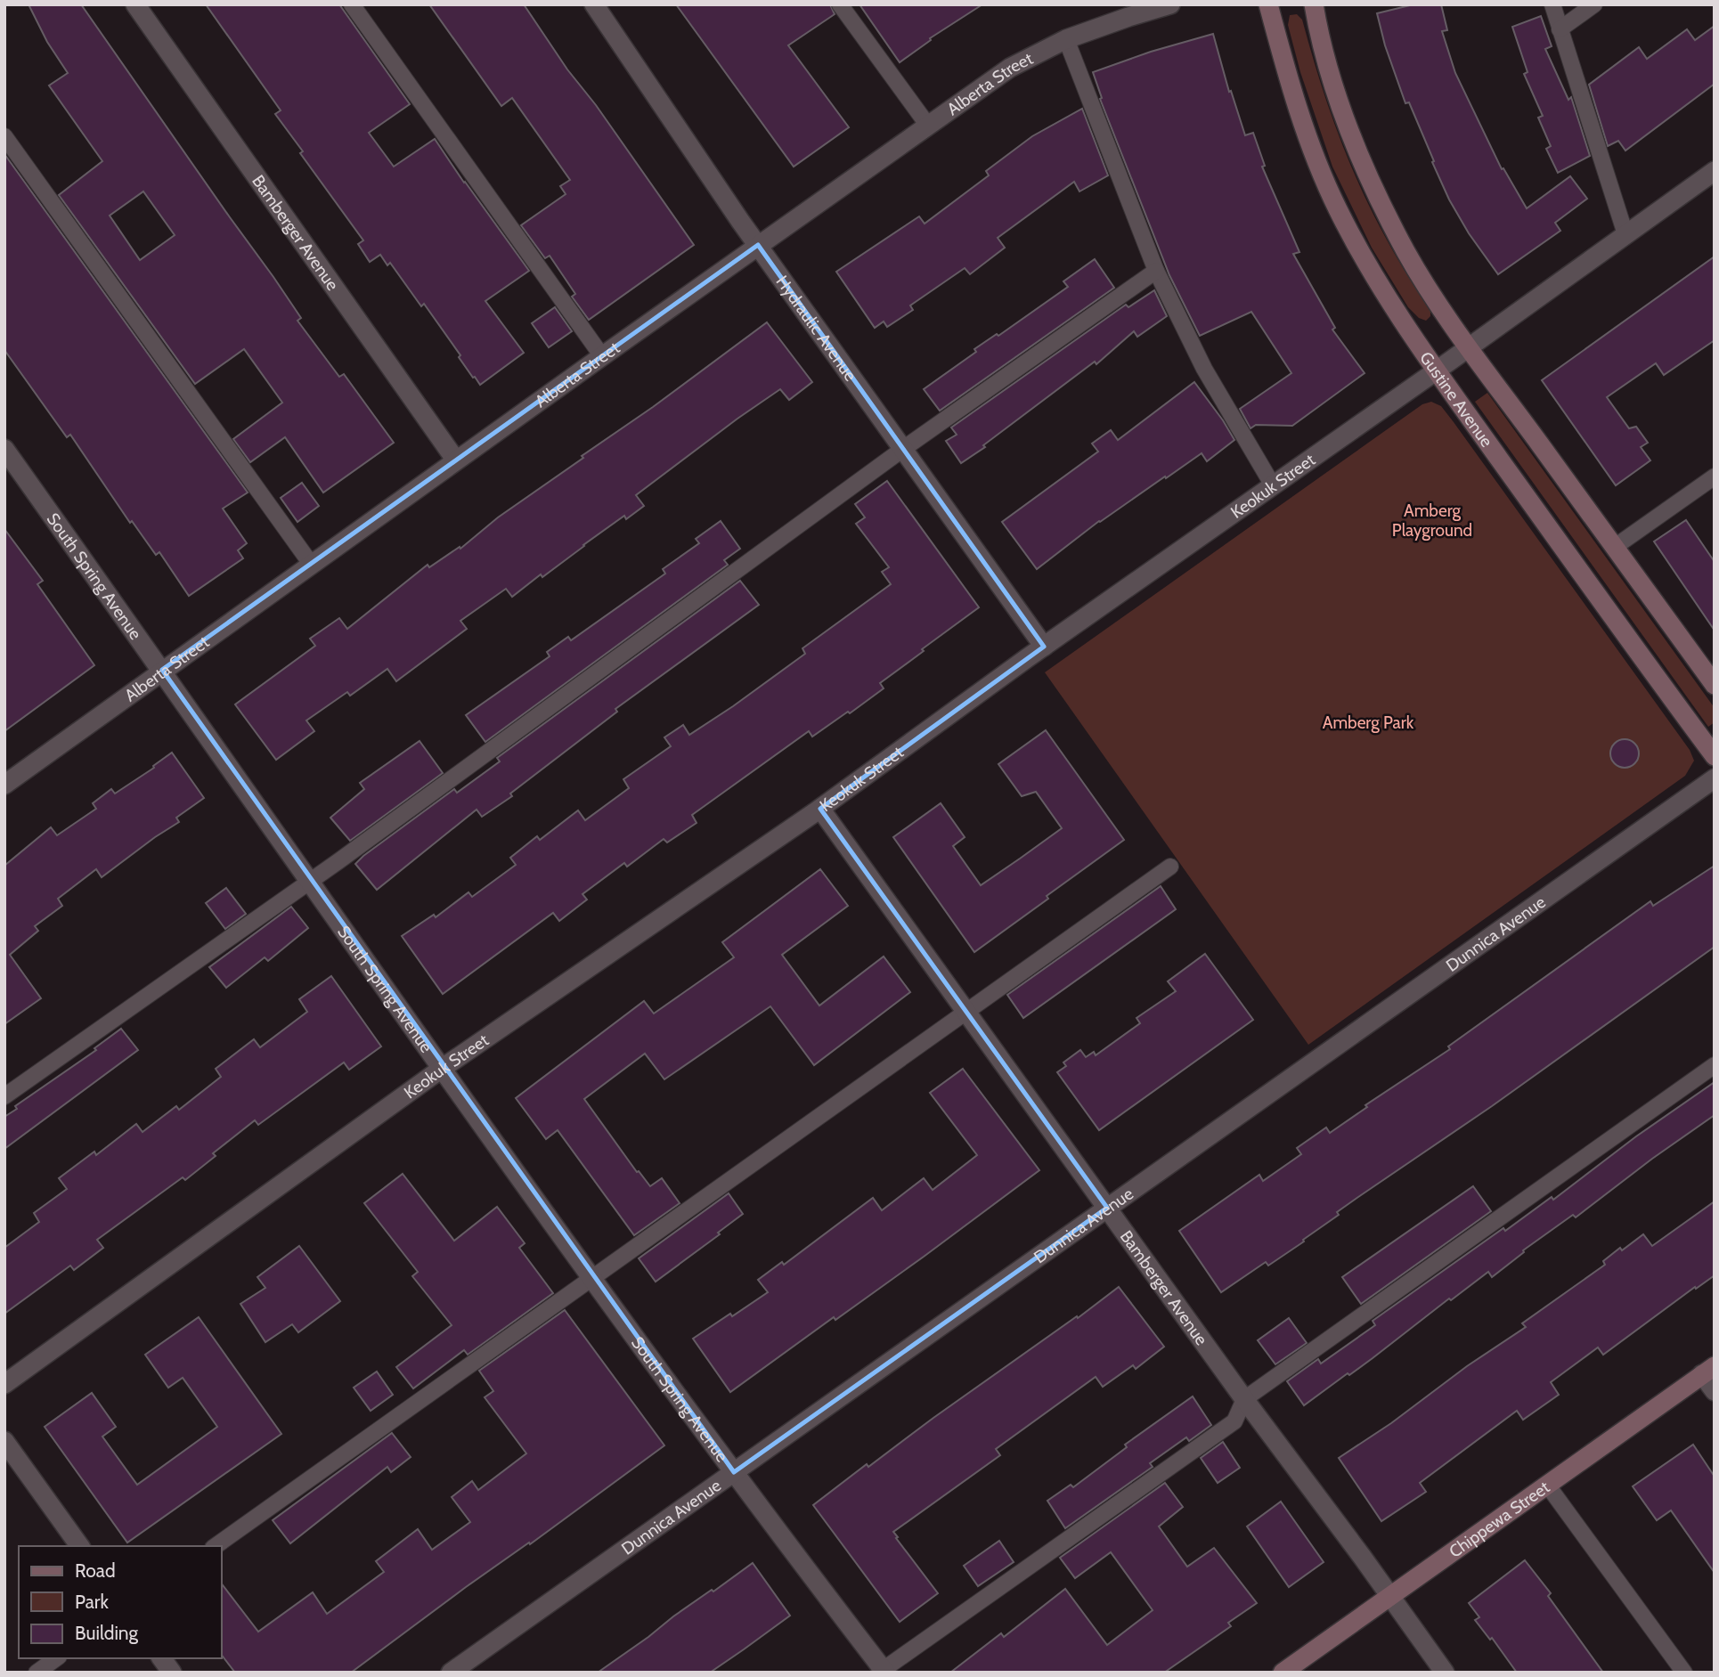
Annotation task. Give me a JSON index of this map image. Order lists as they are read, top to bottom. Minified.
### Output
{"streets":{"street":["Alberta Street","Bamberger Avenue","Hydraulic Avenue","Gustine Avenue","Keokuk Street","South Spring Avenue","Dunnica Avenue","Chippewa Street"]},"crossings":[["Alberta Street","Bamberger Avenue"],["Alberta Street","Hydraulic Avenue"],["Alberta Street","South Spring Avenue"],["Bamberger Avenue","Keokuk Street"],["Bamberger Avenue","Dunnica Avenue"],["Bamberger Avenue","Chippewa Street"],["Hydraulic Avenue","Keokuk Street"],["Gustine Avenue","Keokuk Street"],["Keokuk Street","South Spring Avenue"],["South Spring Avenue","Dunnica Avenue"]],"parks":["Amberg Playground","Amberg Park"],"legend":["Road","Park","Building"]}
